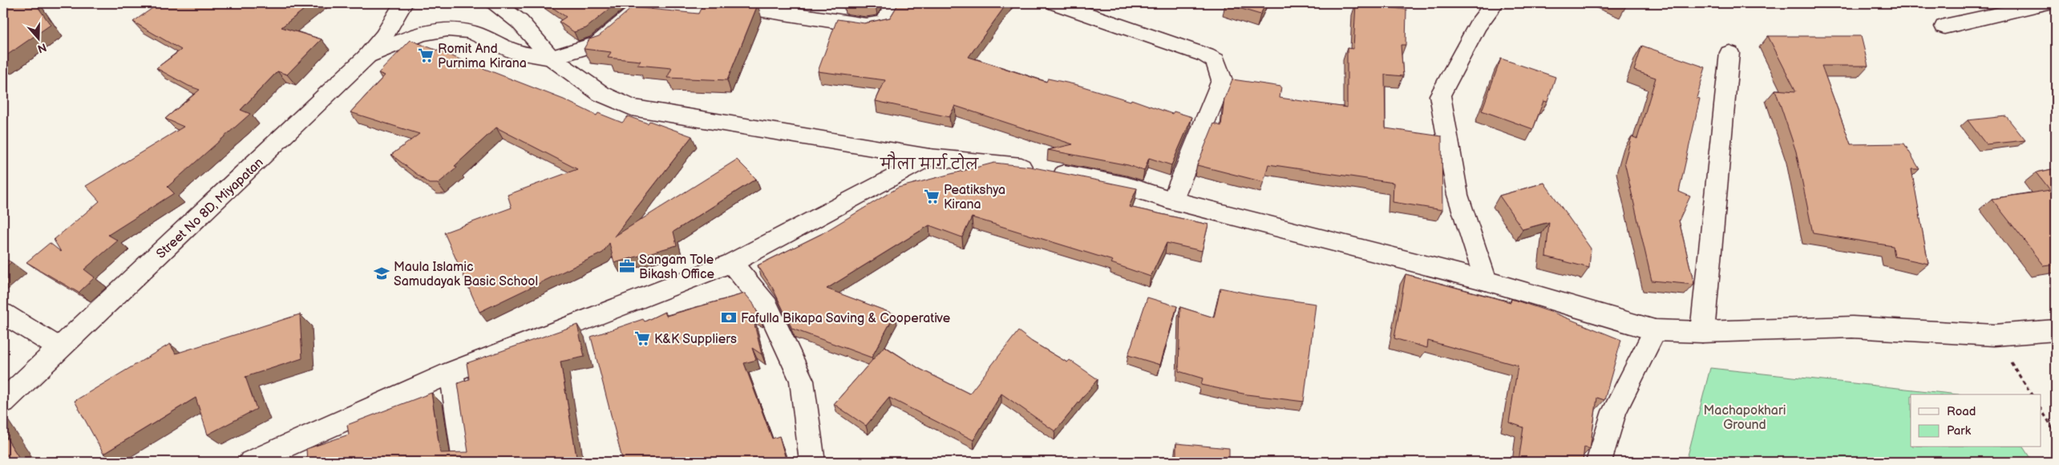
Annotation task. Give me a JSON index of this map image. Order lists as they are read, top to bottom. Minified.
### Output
{"streets":{"street":["Street No 8D, Miyapatan"]},"districts":["मौला मार्ग टोल"],"parks":["Machapokhari Ground"],"places":{"supermarket":["Romit And Purnima Kirana","Peatikshya Kirana","K&K Suppliers"],"office":["Sangam Tole Bikash Office"],"school or university":["Maula Islamic Samudayak Basic School"],"bank":["Fafulla Bikapa Saving & Cooperative"]},"legend":["Road","Park"],"north":"bottom"}
